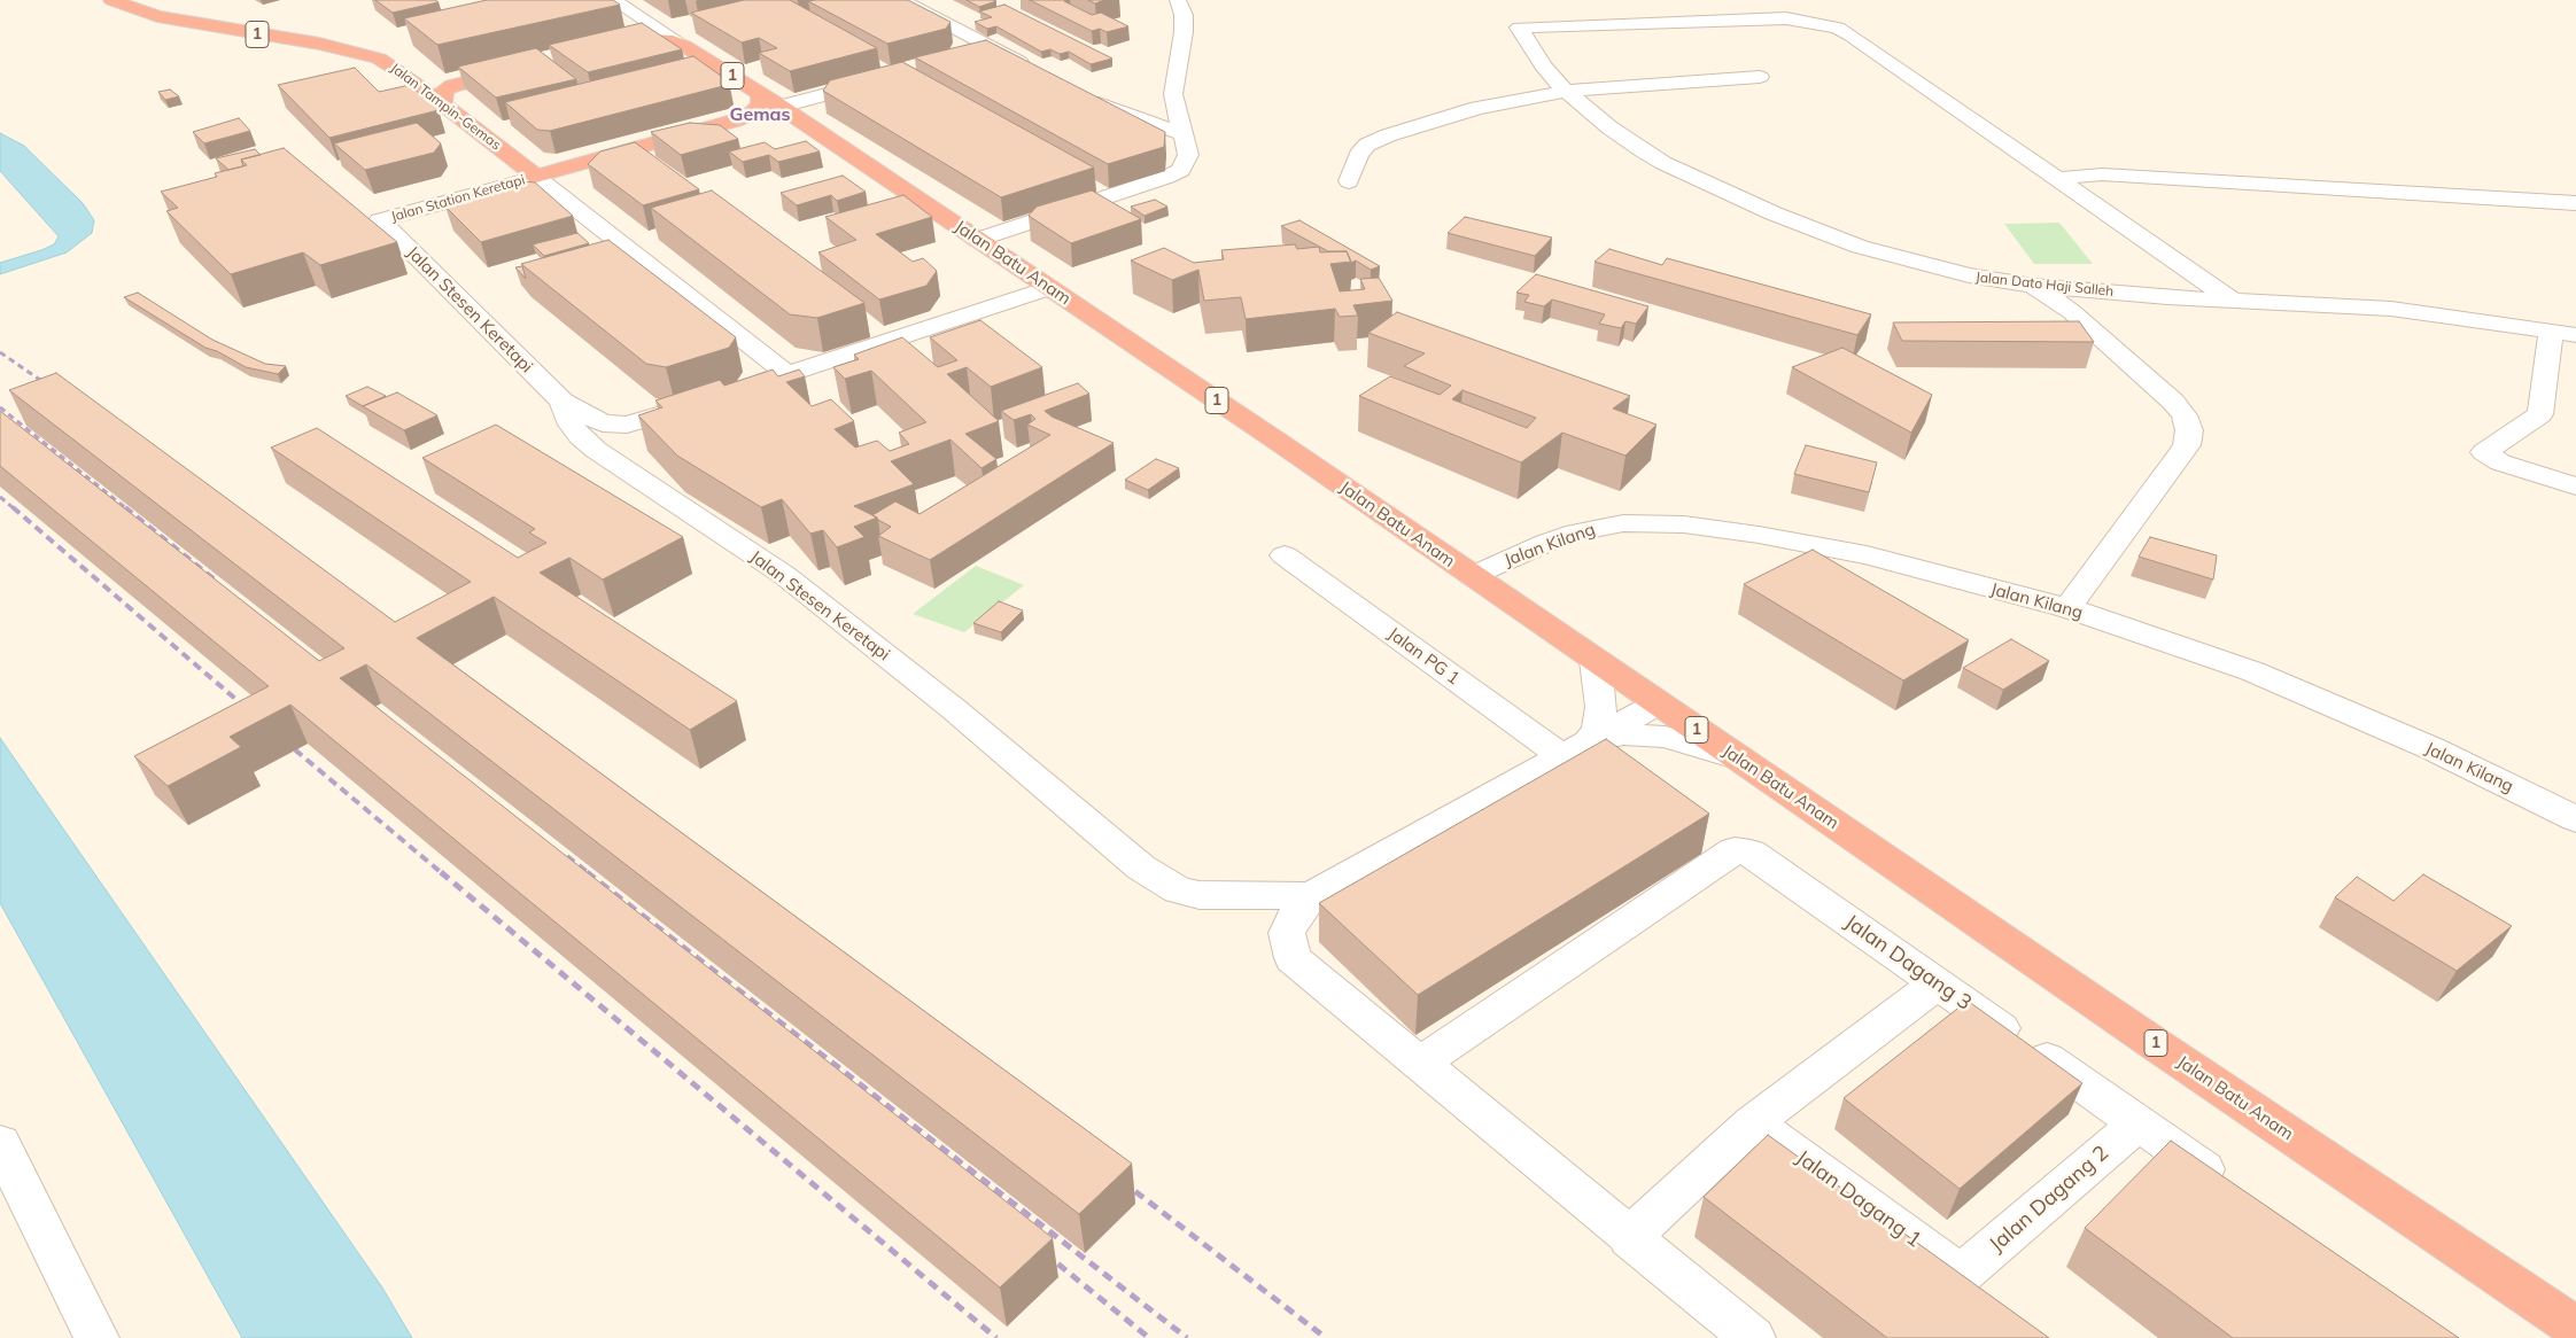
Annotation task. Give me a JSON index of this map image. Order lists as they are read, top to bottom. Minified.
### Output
{"streets":{"highway":["1","Jalan Tampin-Gemas","Jalan Batu Anam"],"street":["Jalan Station Keretapi","Jalan Dato Haji Salleh","Jalan Stesen Keretapi","Jalan Kilang","Jalan PG 1","Jalan Dagang 3","Jalan Dagang 1","Jalan Dagang 2"]},"crossings":[["1","Jalan Tampin-Gemas"],["1","Jalan Station Keretapi"],["1","Jalan Batu Anam"],["Jalan Tampin-Gemas","Jalan Station Keretapi"],["Jalan Station Keretapi","Jalan Stesen Keretapi"],["Jalan Batu Anam","Jalan Kilang"],["Jalan Dagang 3","Jalan Dagang 2"],["Jalan Dagang 1","Jalan Dagang 2"]],"districts":["Gemas"]}
